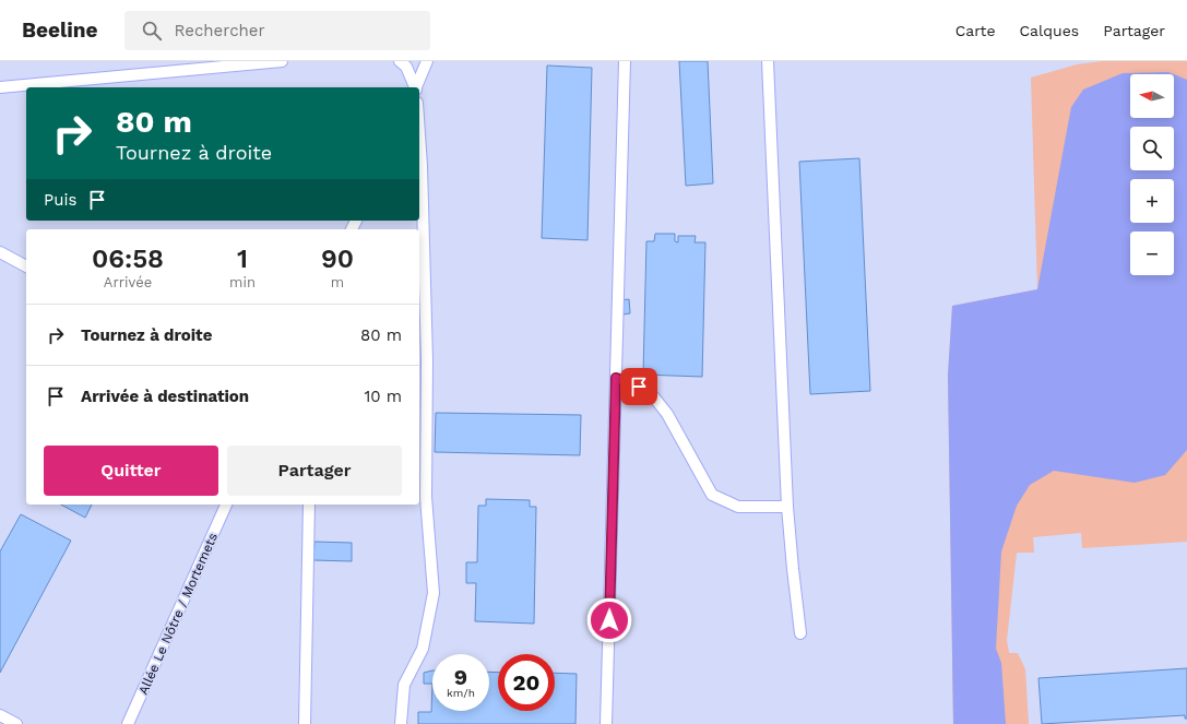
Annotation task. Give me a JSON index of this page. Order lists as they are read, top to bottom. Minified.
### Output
{"streets":{"lane":["Allée Le Nôtre / Mortemets"]},"north":"left","page":{"header":"Beeline","search":"Rechercher","nav":["Carte","Calques","Partager"],"map_buttons":["+","−"],"turn":["80 m","Tournez à droite"],"then":"Puis","eta":["06:58","Arrivée","1","min","90","m"],"list":[{"name":"Tournez à droite","value":"80 m"},{"name":"Arrivée à destination","value":"10 m"}],"buttons":["Quitter","Partager"],"speed":"9 km/h","limit":"20"}}
